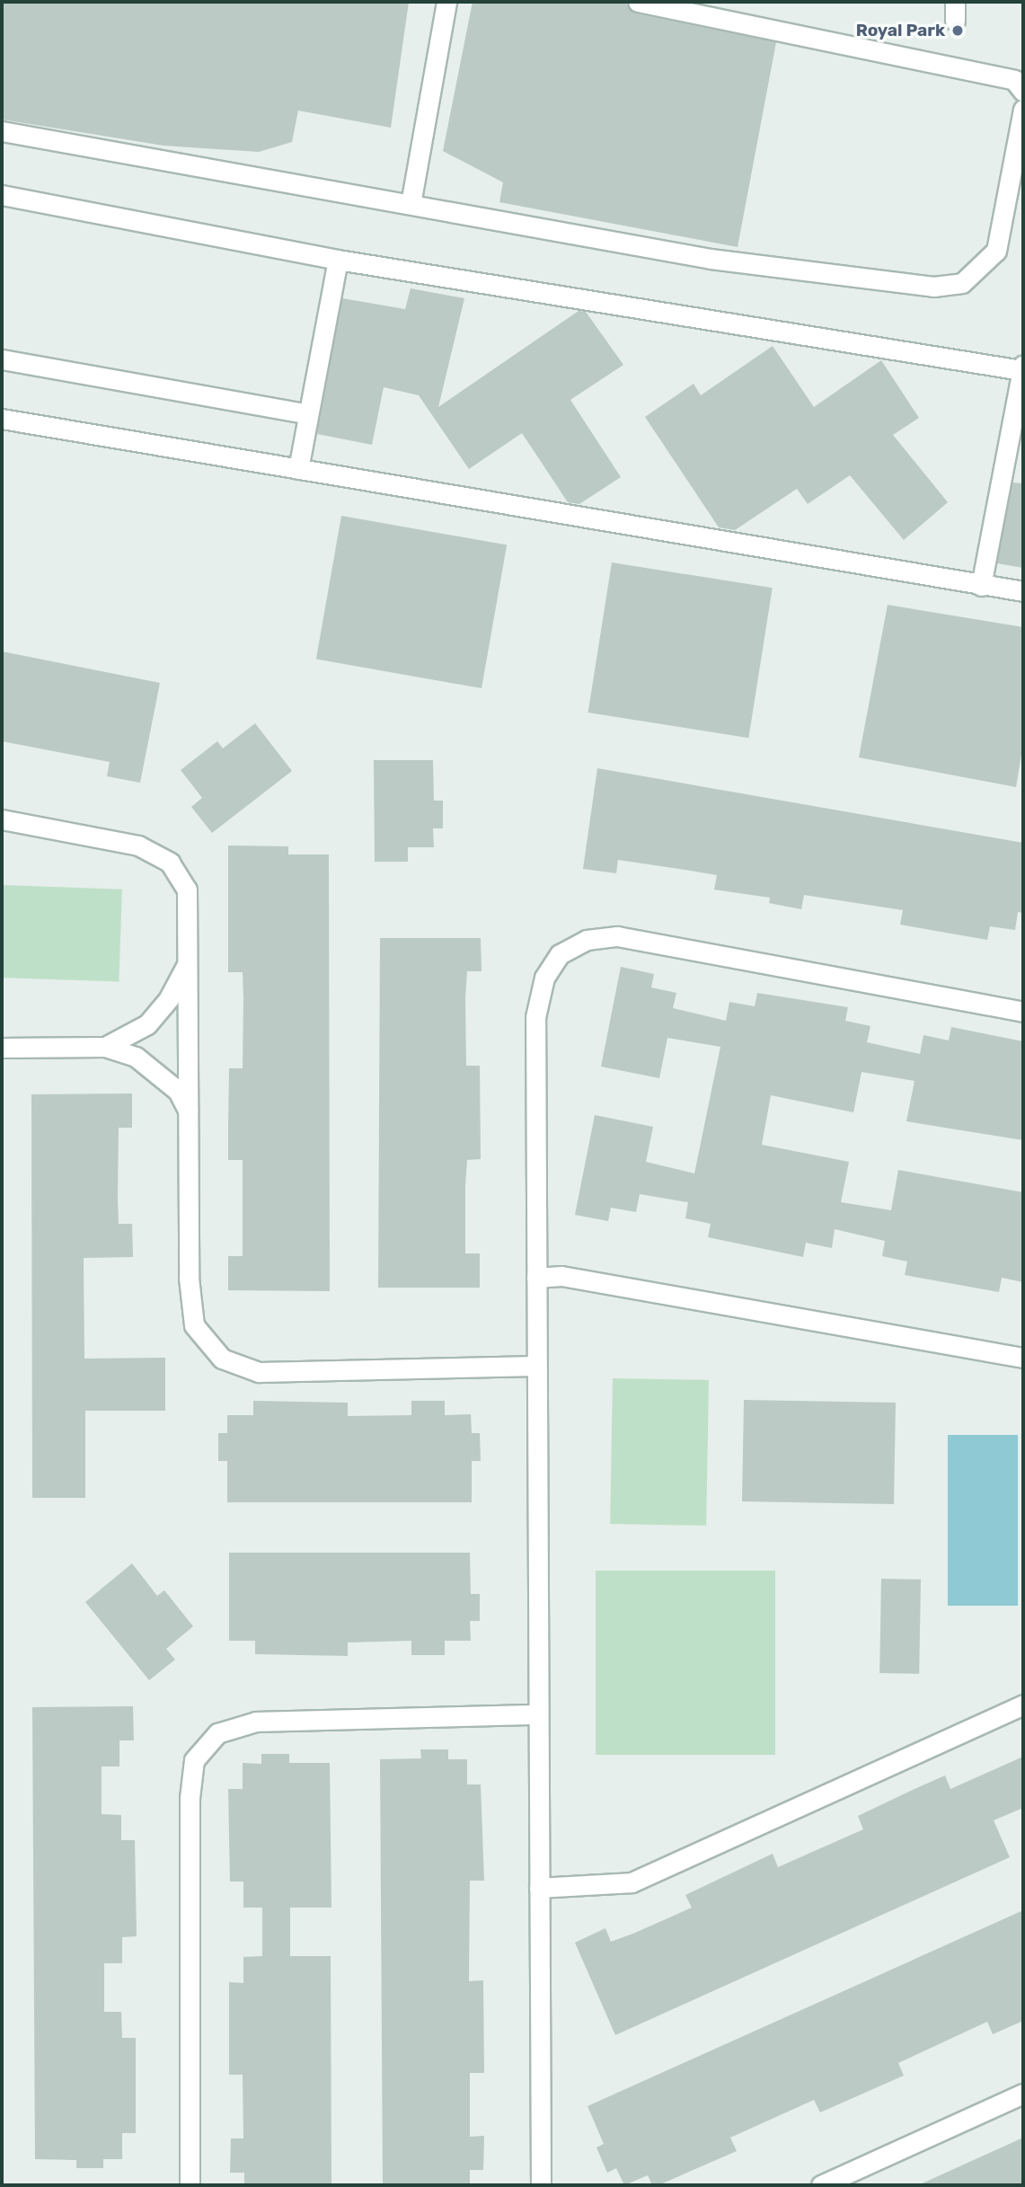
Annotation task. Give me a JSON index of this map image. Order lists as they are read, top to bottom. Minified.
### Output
{"places":["Royal Park"]}
